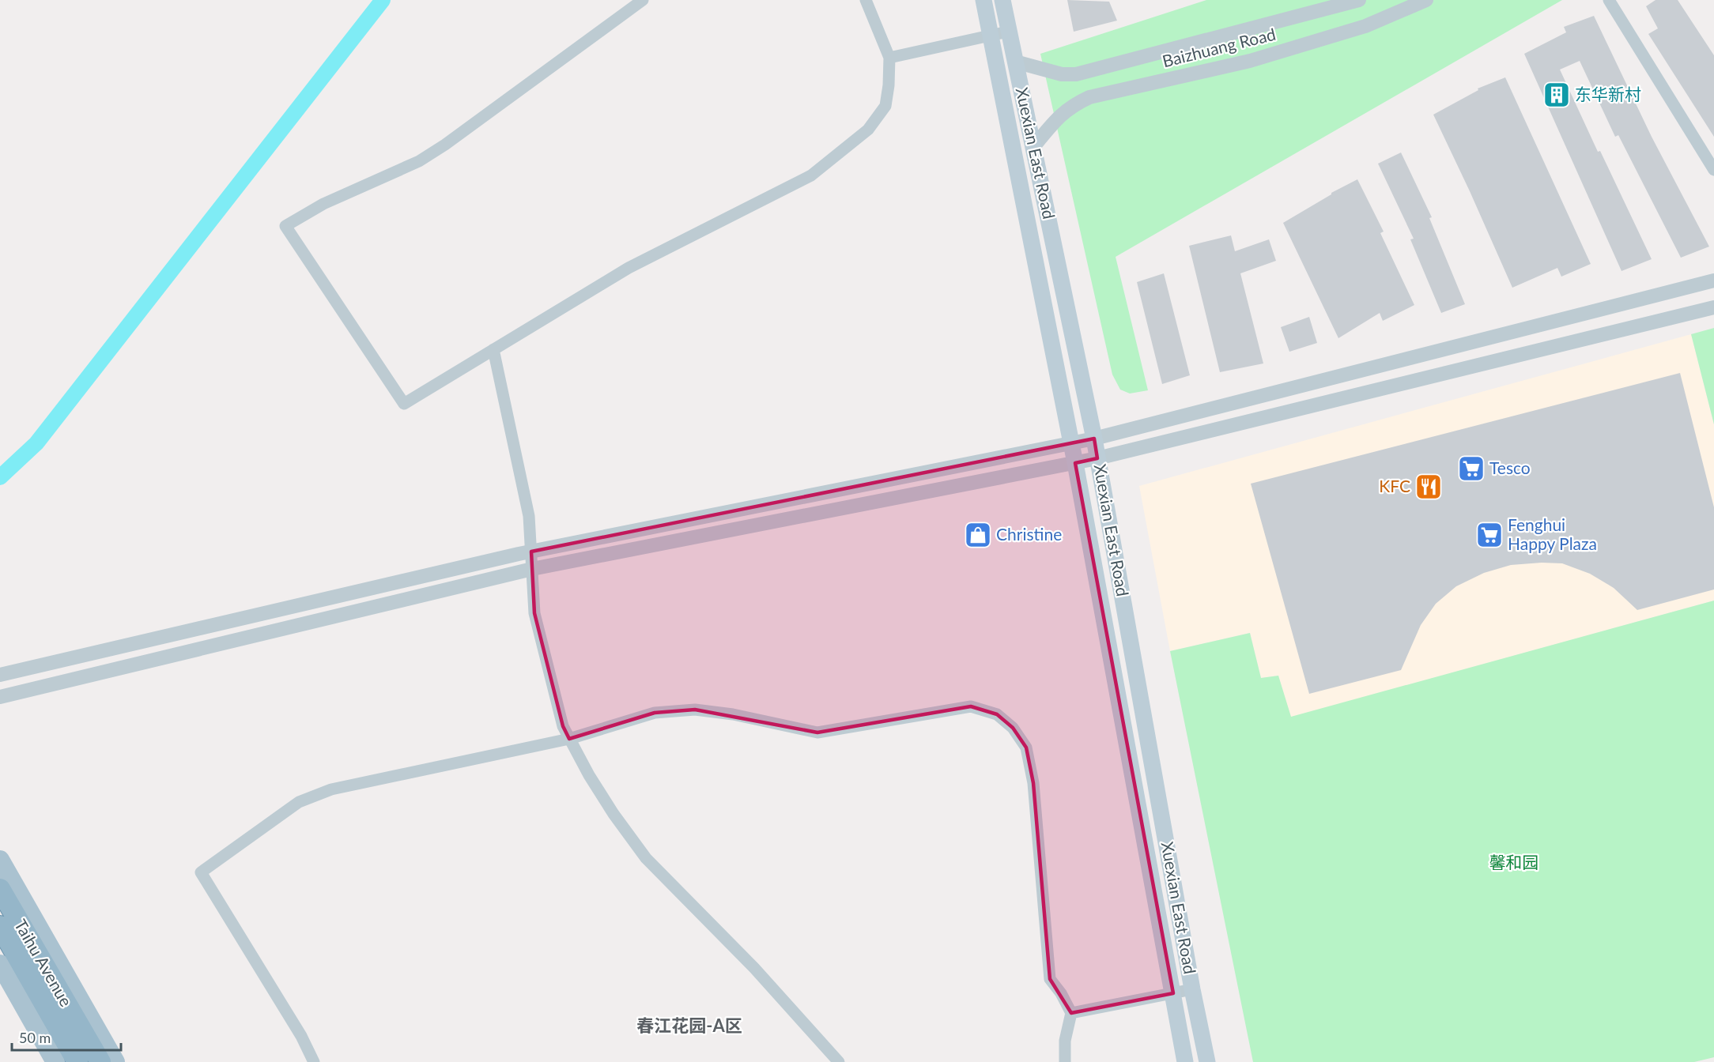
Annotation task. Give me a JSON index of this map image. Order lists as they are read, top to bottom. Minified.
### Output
{"streets":{"highway":["Taihu Avenue"],"main road":["Xuexian East Road"],"street":["Baizhuang Road"]},"crossings":[["Baizhuang Road","Xuexian East Road"]],"districts":["春江花园-A区"],"parks":["馨和园"],"places":{"building":["东华新村"],"supermarket":["Tesco","Fenghui Happy Plaza"],"restaurant":["KFC"],"shop":["Christine"]},"scale_bar":"50 m"}
